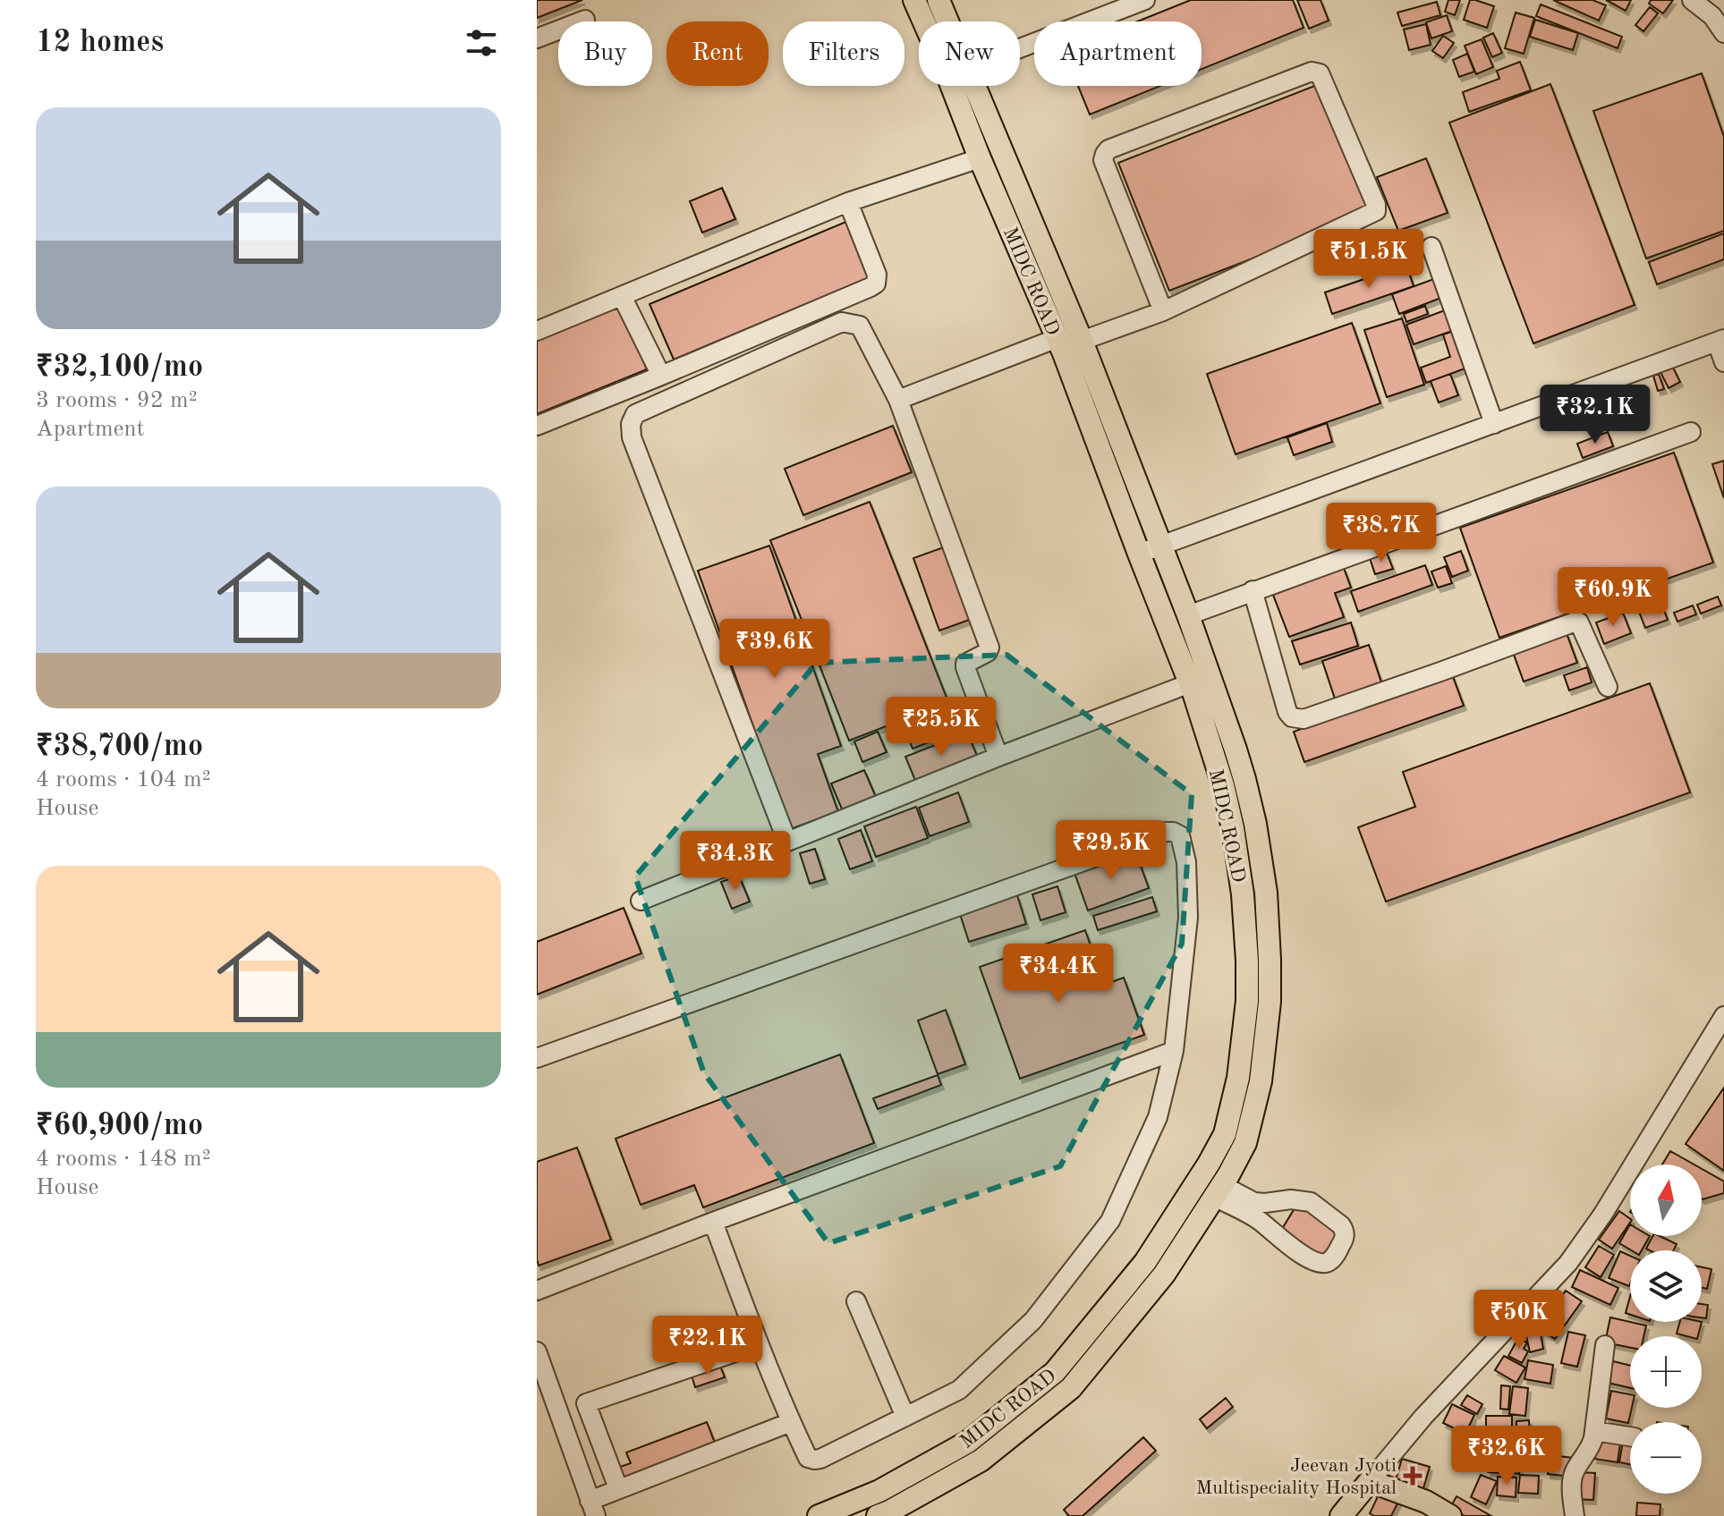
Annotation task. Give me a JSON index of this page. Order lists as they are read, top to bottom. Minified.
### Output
{"streets":{"main road":["MIDC ROAD"]},"places":{"health":["Jeevan Jyoti Multispeciality Hospital"]},"north":"top","page":{"heading":"12 homes","chip":["Buy","Rent","Filters","New","Apartment"],"list":[{"name":"₹32,100/mo","note":"3 rooms · 92 m² · Apartment"},{"name":"₹38,700/mo","note":"4 rooms · 104 m² · House"},{"name":"₹60,900/mo","note":"4 rooms · 148 m² · House"}],"price":["₹51.5K","₹32.1K","₹38.7K","₹60.9K","₹39.6K","₹25.5K","₹29.5K","₹34.3K","₹34.4K","₹50K","₹22.1K","₹32.6K"],"map_buttons":["+","−"]}}
